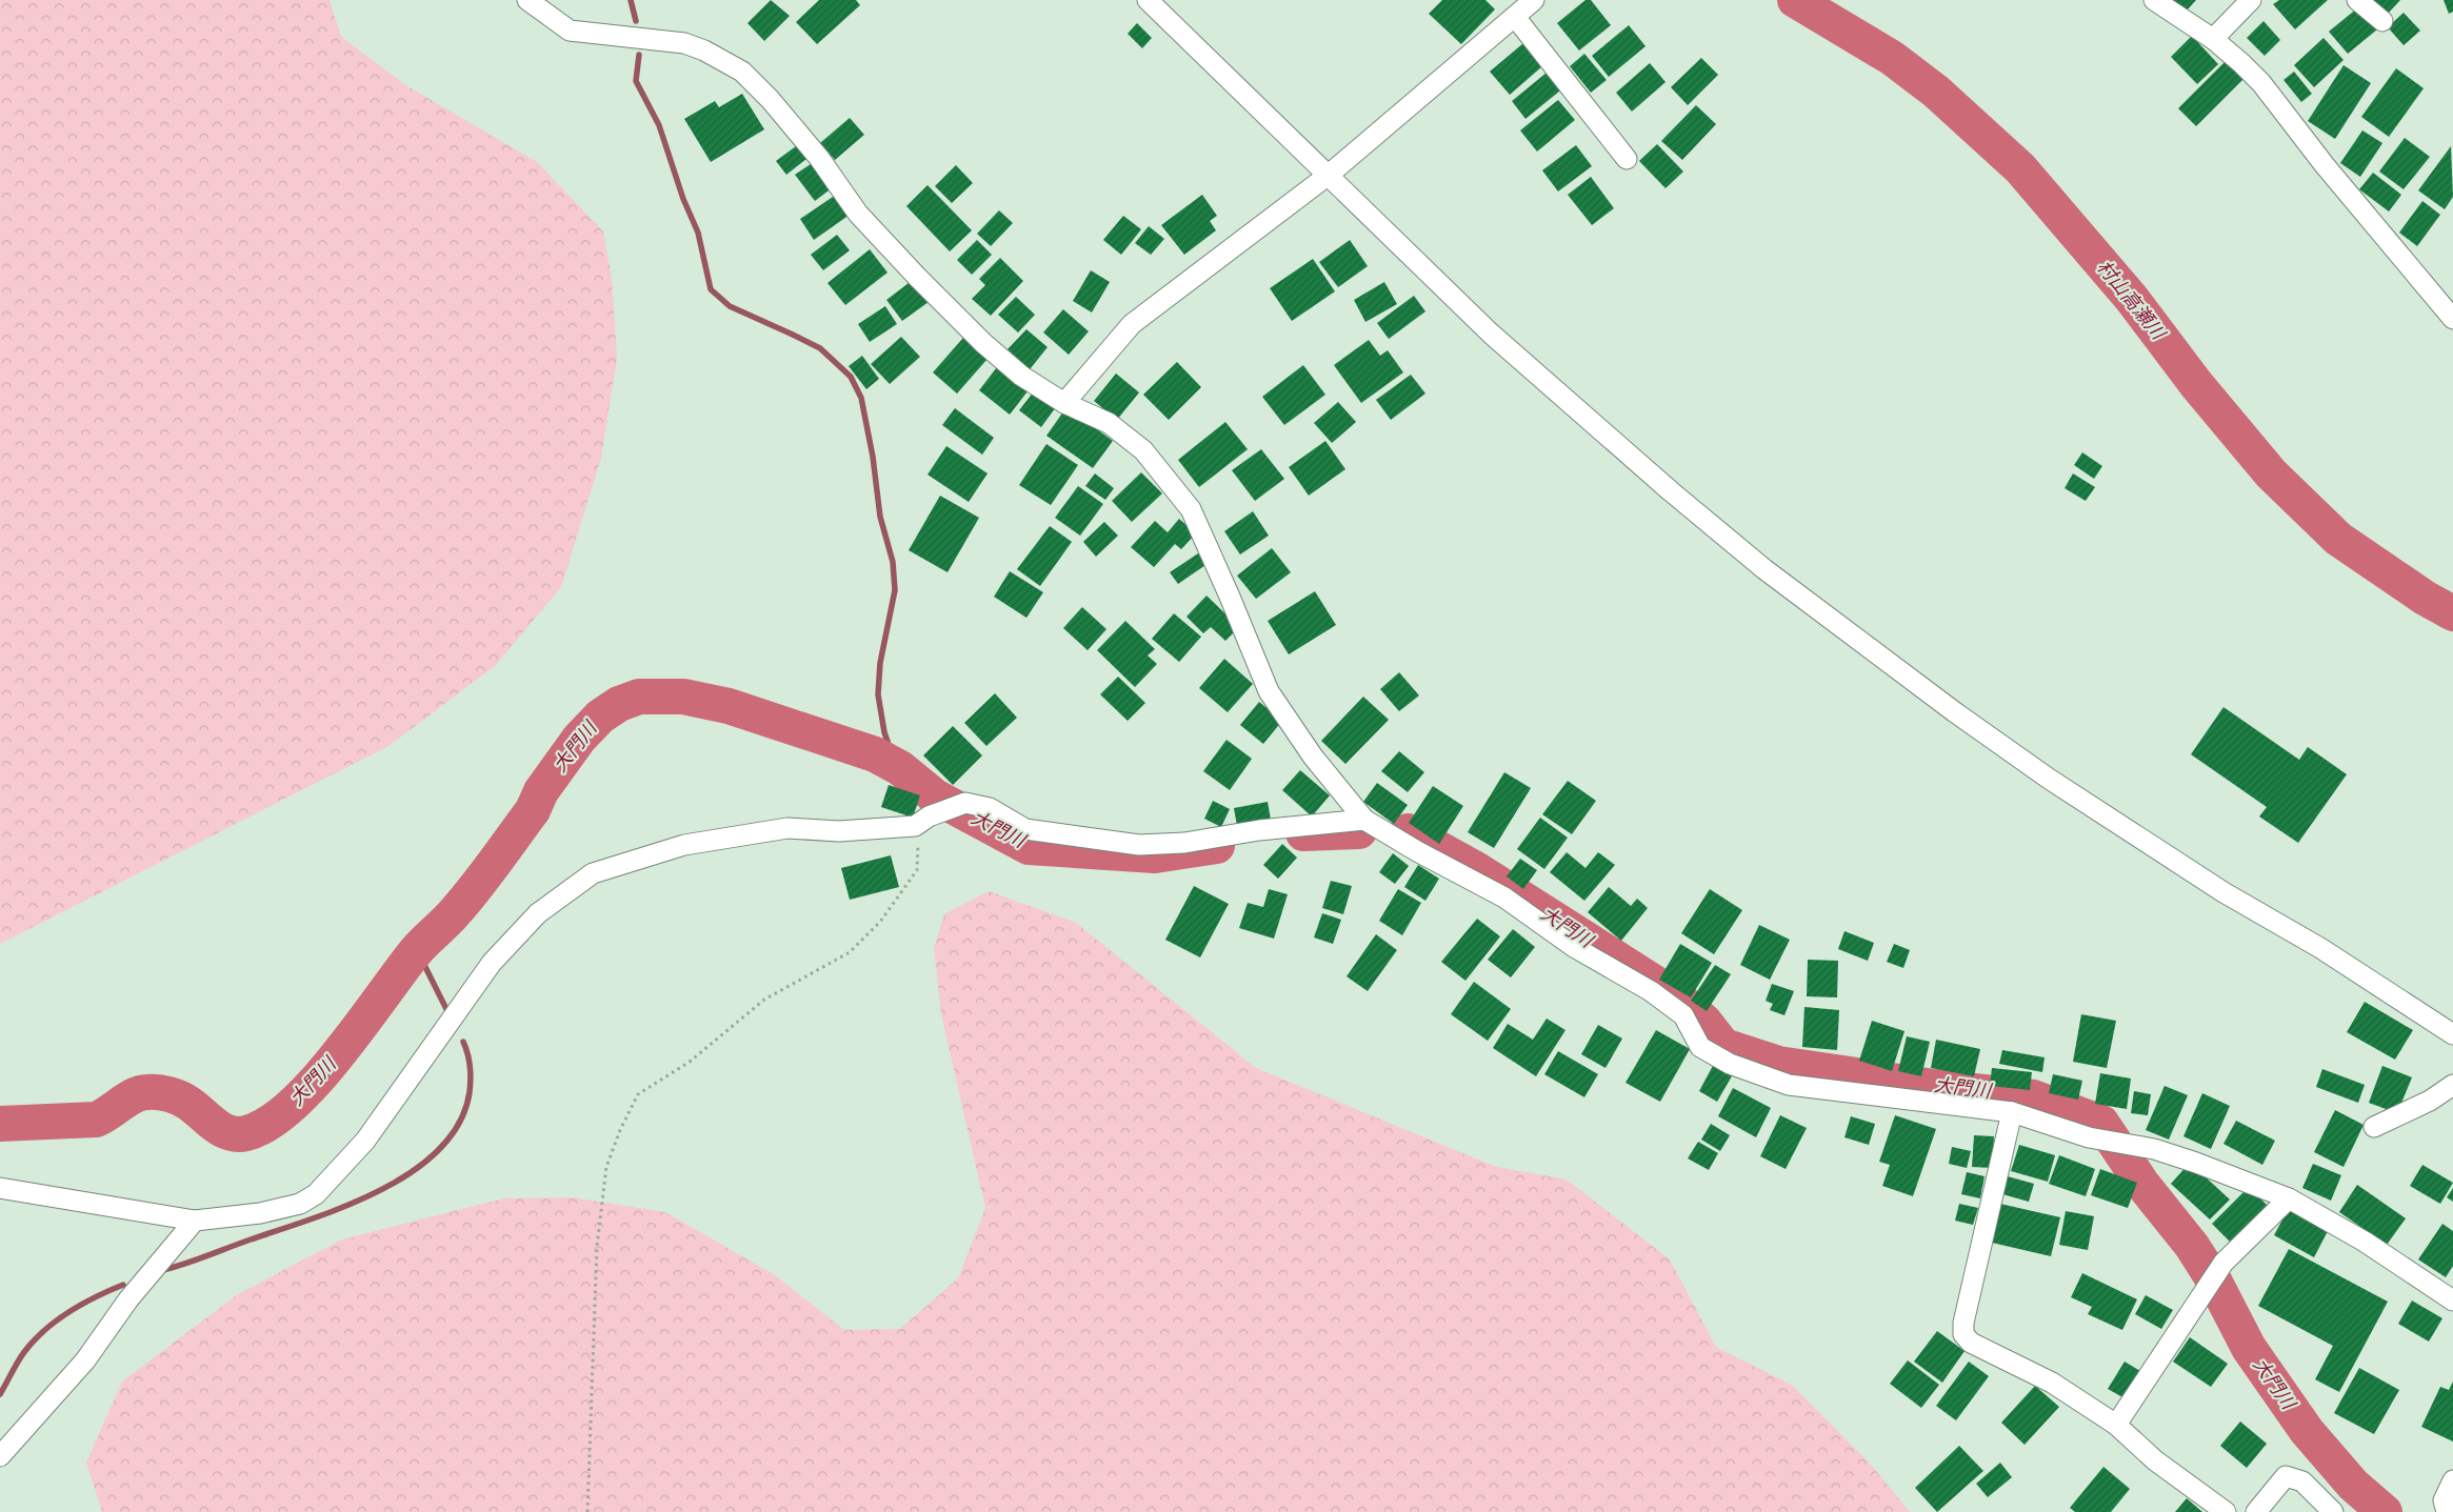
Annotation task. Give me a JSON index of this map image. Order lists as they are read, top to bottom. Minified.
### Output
{"water":["村山高瀬川","大門川"]}
